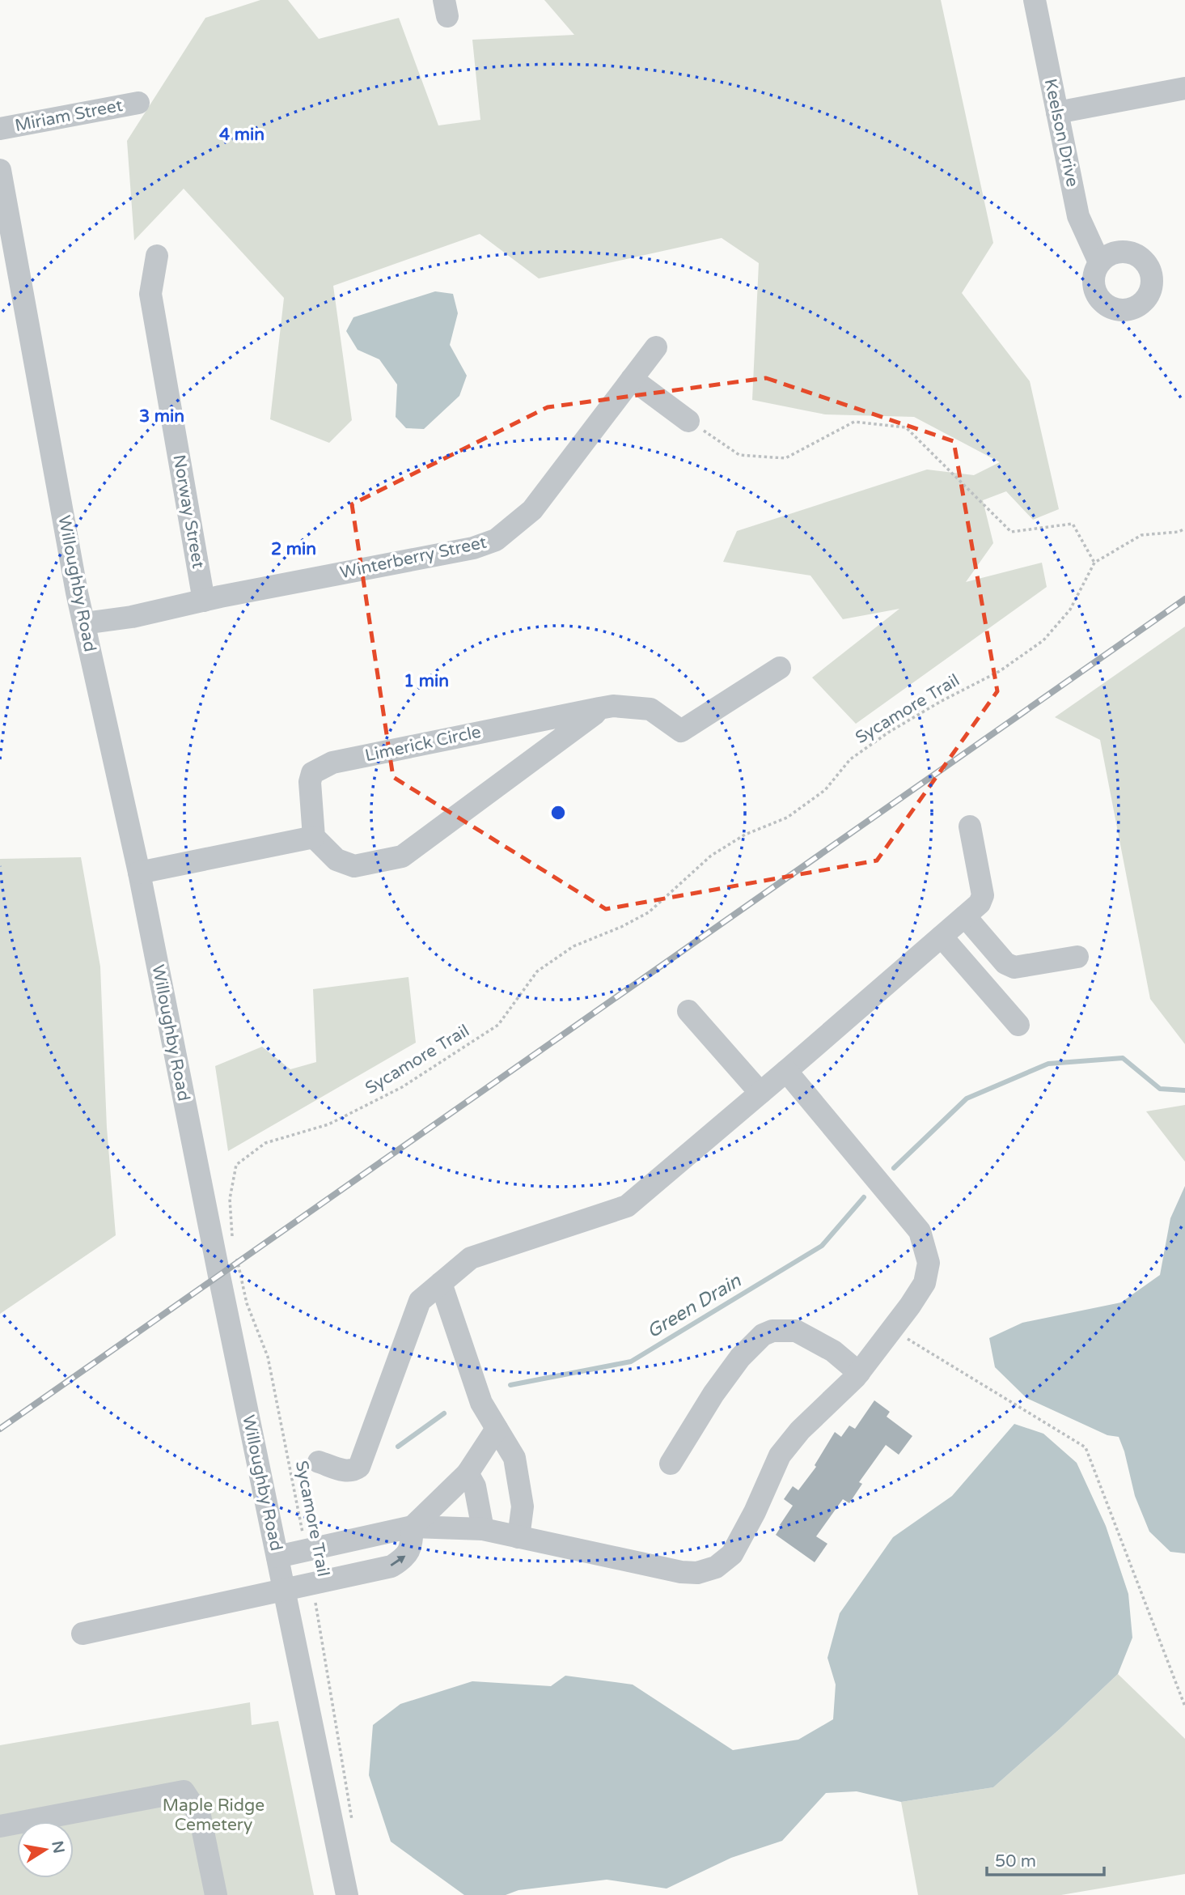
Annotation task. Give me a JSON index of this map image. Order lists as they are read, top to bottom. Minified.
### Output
{"streets":{"street":["Miriam Street","Keelson Drive","Norway Street","Winterberry Street","Willoughby Road","Limerick Circle"],"path":["Sycamore Trail"]},"crossings":[["Norway Street","Winterberry Street"],["Winterberry Street","Willoughby Road"]],"water":["Green Drain"],"parks":["Maple Ridge Cemetery"],"scale_bar":"50 m","north":"right","rings":["4 min","3 min","2 min","1 min"]}
